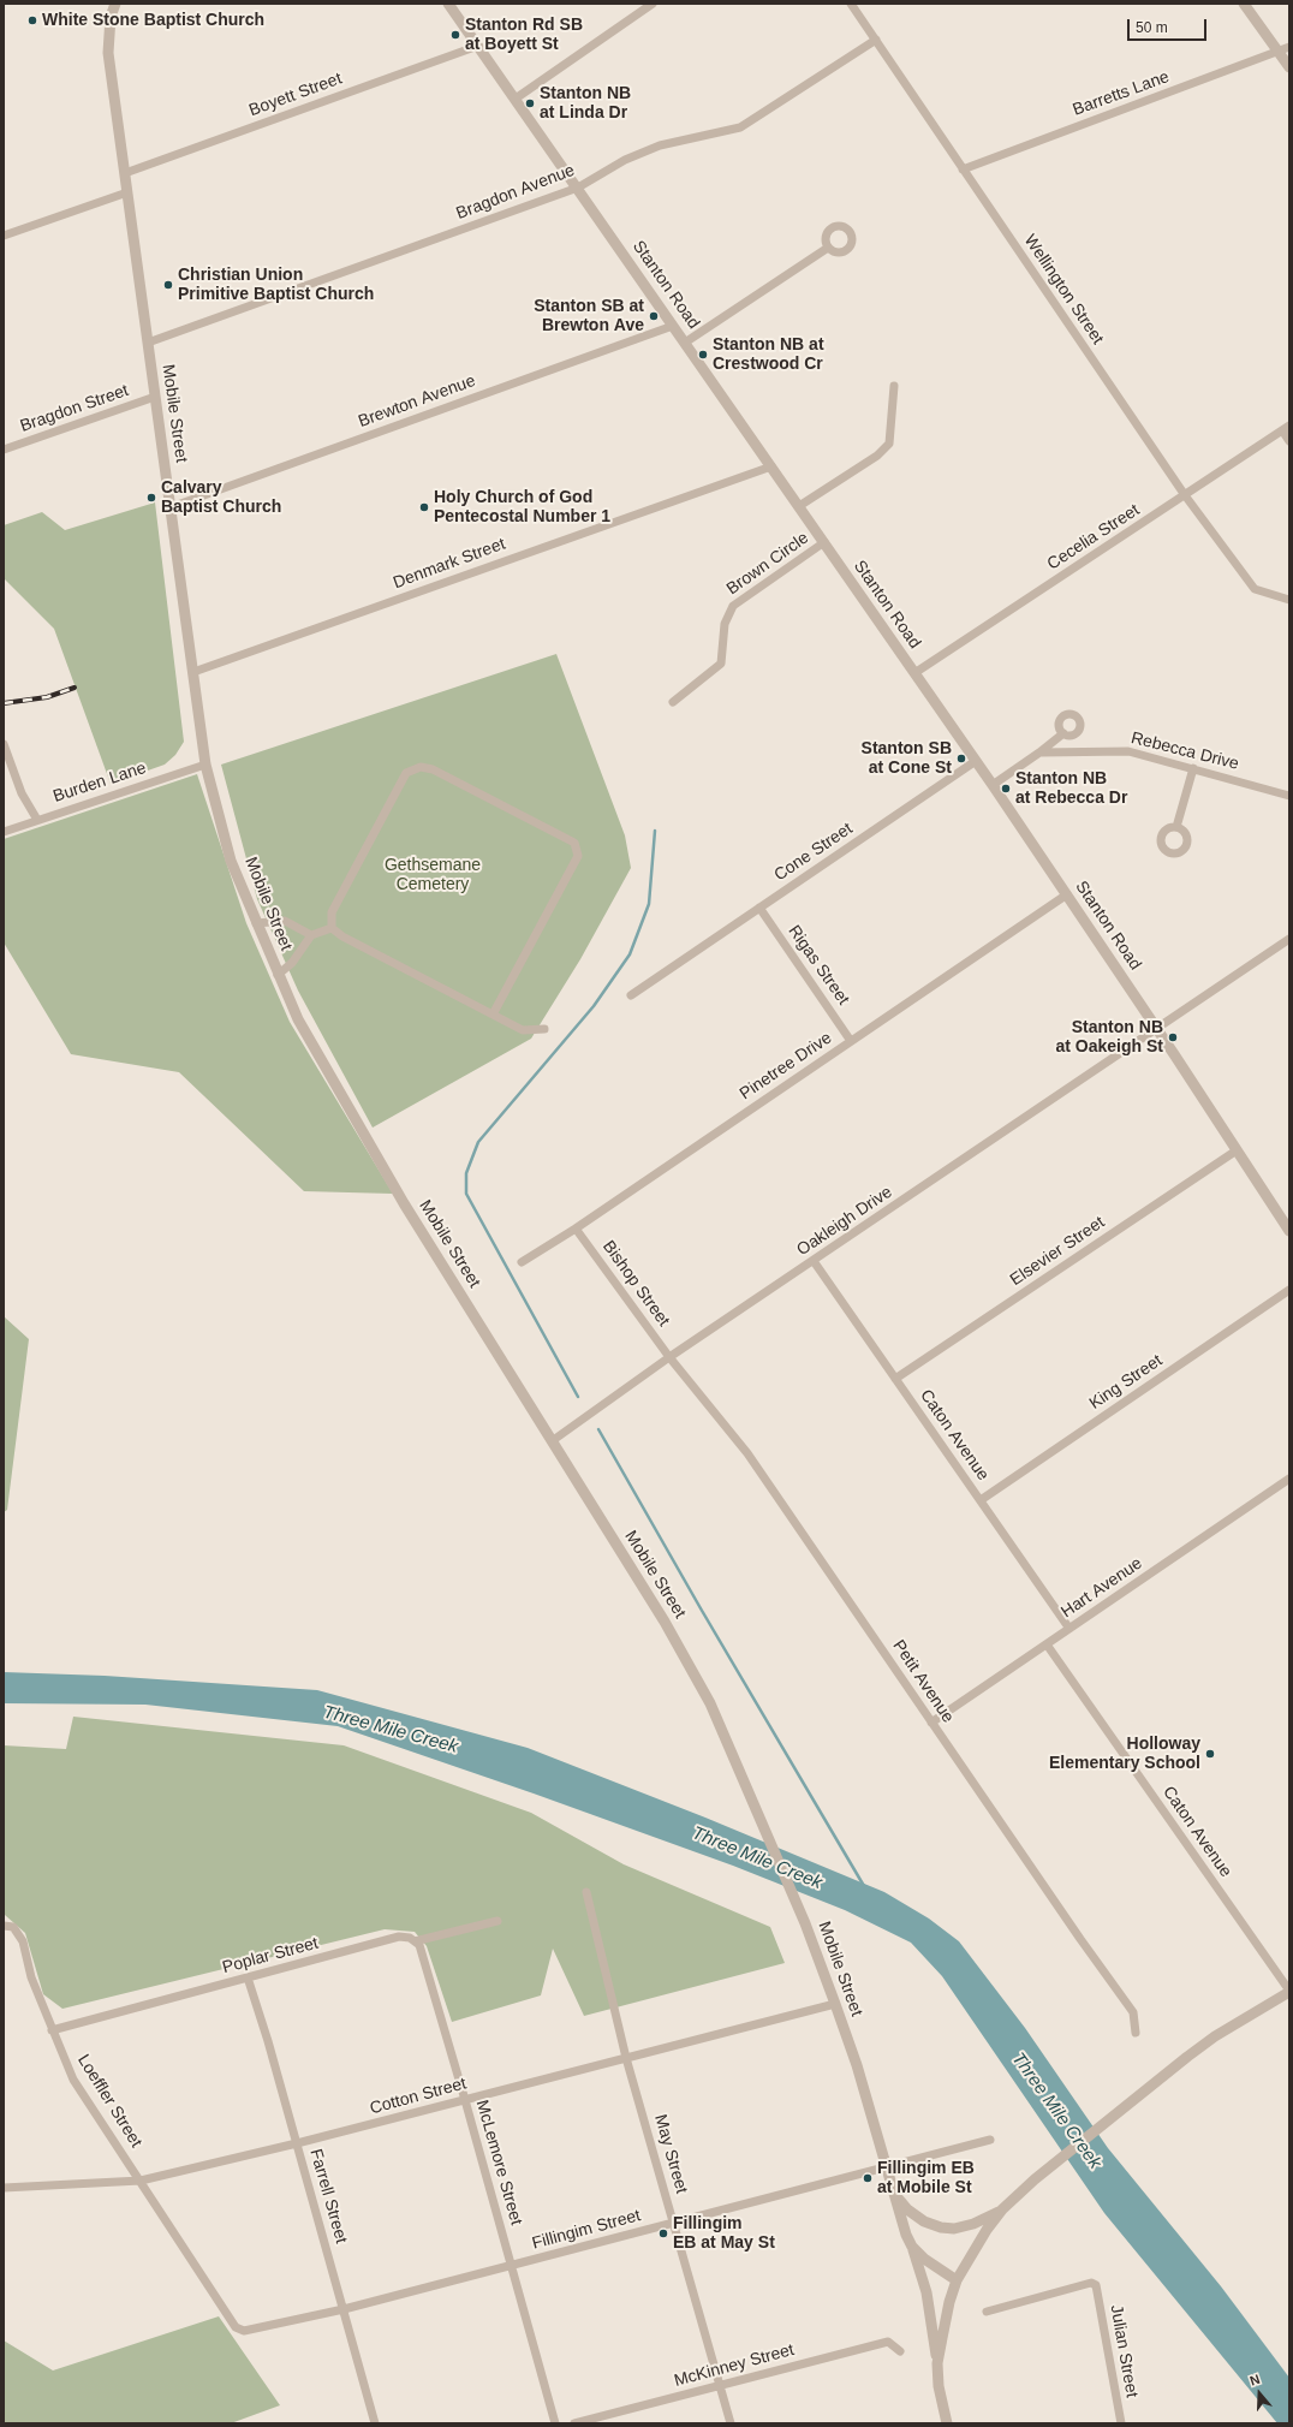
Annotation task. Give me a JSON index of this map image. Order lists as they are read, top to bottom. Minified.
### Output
{"streets":{"street":["Barretts Lane","Boyett Street","Bragdon Avenue","Stanton Road","Wellington Street","Brewton Avenue","Bragdon Street","Mobile Street","Cecelia Street","Denmark Street","Brown Circle","Rebecca Drive","Burden Lane","Cone Street","Rigas Street","Pinetree Drive","Oakleigh Drive","Elsevier Street","Bishop Street","King Street","Caton Avenue","Hart Avenue","Petit Avenue","Poplar Street","Cotton Street","Loeffler Street","May Street","McLemore Street","Farrell Street","Fillingim Street","Julian Street","McKinney Street"]},"crossings":[["Barretts Lane","Wellington Street"],["Boyett Street","Stanton Road"],["Boyett Street","Mobile Street"],["Bragdon Avenue","Stanton Road"],["Bragdon Avenue","Wellington Street"],["Bragdon Avenue","Mobile Street"],["Stanton Road","Brewton Avenue"],["Stanton Road","Cecelia Street"],["Stanton Road","Denmark Street"],["Stanton Road","Brown Circle"],["Stanton Road","Cone Street"],["Stanton Road","Pinetree Drive"],["Stanton Road","Oakleigh Drive"],["Stanton Road","Elsevier Street"],["Wellington Street","Cecelia Street"],["Brewton Avenue","Mobile Street"],["Bragdon Street","Mobile Street"],["Mobile Street","Denmark Street"],["Mobile Street","Burden Lane"],["Mobile Street","Oakleigh Drive"],["Mobile Street","Cotton Street"],["Mobile Street","Fillingim Street"],["Cone Street","Rigas Street"],["Rigas Street","Pinetree Drive"],["Pinetree Drive","Bishop Street"],["Oakleigh Drive","Bishop Street"],["Oakleigh Drive","Caton Avenue"],["Oakleigh Drive","Petit Avenue"],["Elsevier Street","Caton Avenue"],["Bishop Street","Petit Avenue"],["King Street","Caton Avenue"],["Caton Avenue","Hart Avenue"],["Hart Avenue","Petit Avenue"],["Poplar Street","Loeffler Street"],["Poplar Street","McLemore Street"],["Poplar Street","Farrell Street"],["Cotton Street","Loeffler Street"],["Cotton Street","May Street"],["Cotton Street","McLemore Street"],["Cotton Street","Farrell Street"],["Loeffler Street","Fillingim Street"],["May Street","Fillingim Street"],["May Street","McKinney Street"],["McLemore Street","Fillingim Street"],["Farrell Street","Fillingim Street"]],"water":["Three Mile Creek"],"parks":["Gethsemane Cemetery"],"places":["White Stone Baptist Church","Stanton Rd SB at Boyett St","Stanton NB at Linda Dr","Christian Union Primitive Baptist Church","Stanton SB at Brewton Ave","Stanton NB at Crestwood Cr","Calvary Baptist Church","Holy Church of God Pentecostal Number 1","Stanton SB at Cone St","Stanton NB at Rebecca Dr","Stanton NB at Oakeigh St","Holloway Elementary School","Fillingim EB at Mobile St","Fillingim EB at May St"],"scale_bar":"50 m","north":"top"}
